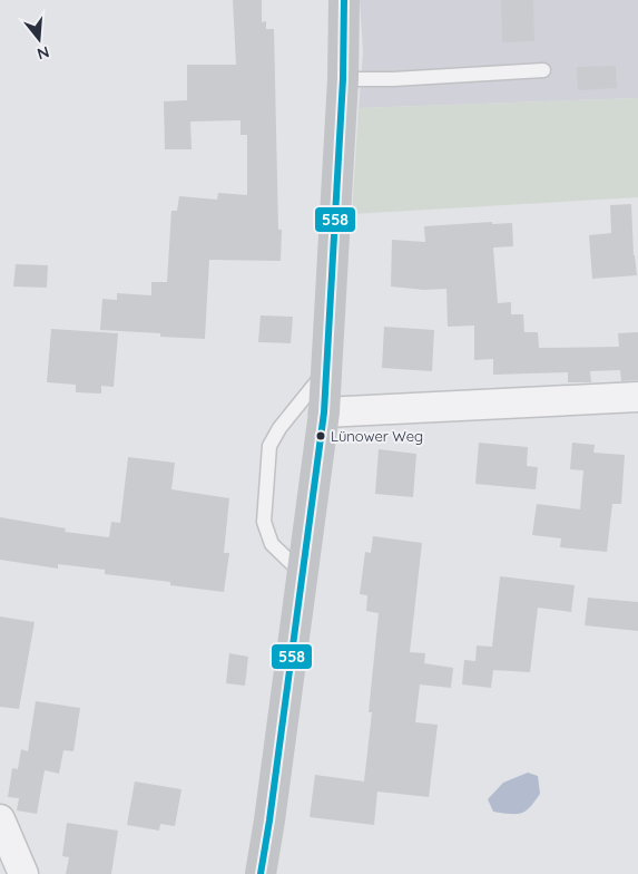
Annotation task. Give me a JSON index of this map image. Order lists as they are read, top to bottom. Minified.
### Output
{"places":["Lünower Weg"],"lines":["transit line 558"],"north":"bottom"}
